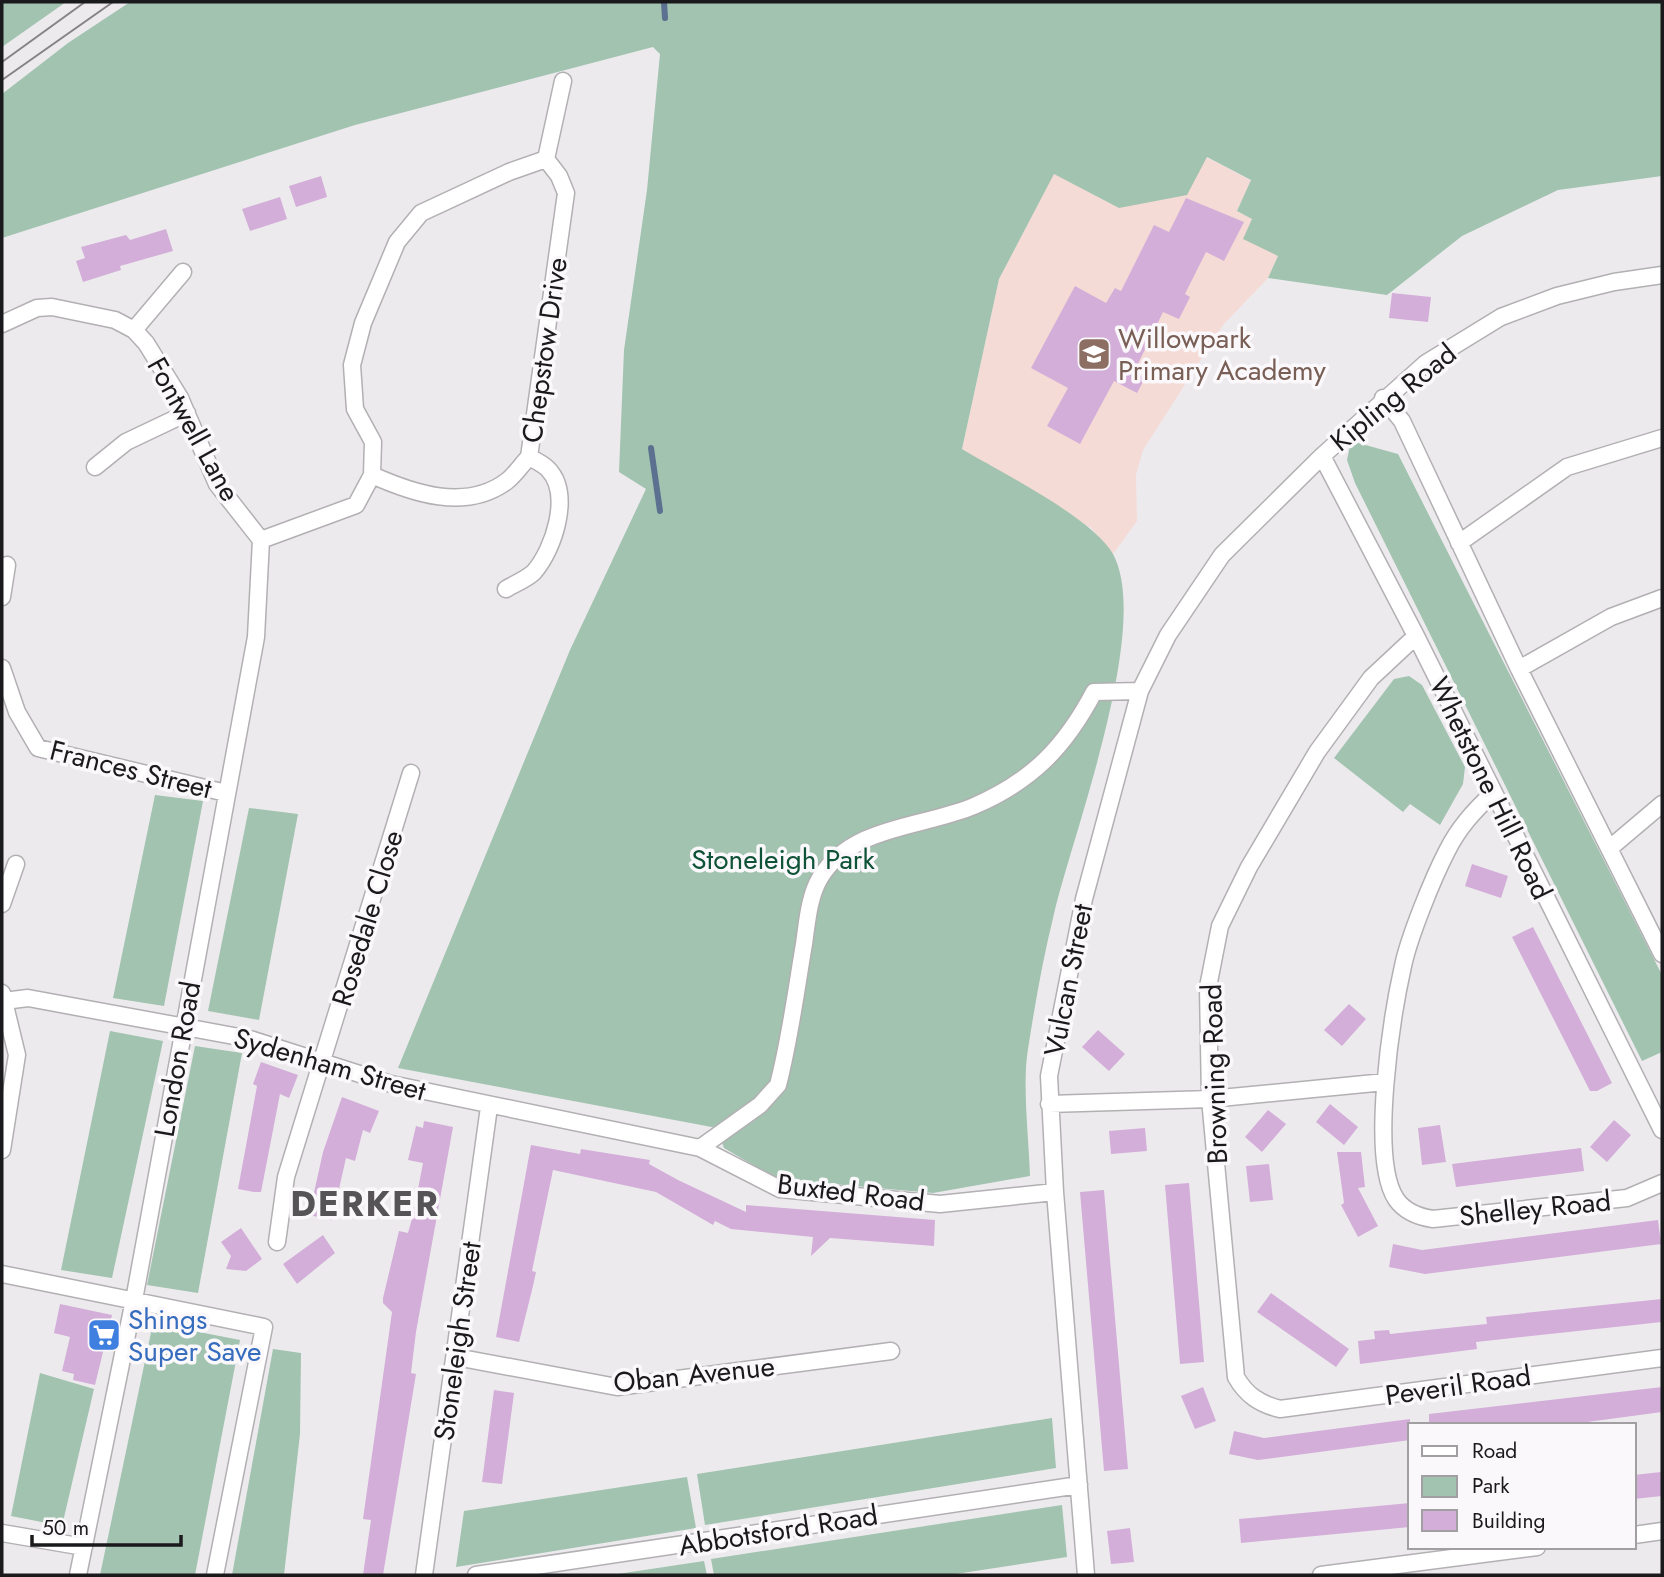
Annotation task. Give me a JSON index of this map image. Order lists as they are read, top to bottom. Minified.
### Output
{"streets":{"street":["Chepstow Drive","Kipling Road","Fontwell Lane","Frances Street","Whetstone Hill Road","Rosedale Close","Vulcan Street","London Road","Sydenham Street","Browning Road","Buxted Road","Shelley Road","Stoneleigh Street","Oban Avenue","Peveril Road","Abbotsford Road"]},"crossings":[["Kipling Road","Whetstone Hill Road"],["Kipling Road","Vulcan Street"],["Fontwell Lane","London Road"],["Frances Street","London Road"],["Whetstone Hill Road","Vulcan Street"],["Whetstone Hill Road","Browning Road"],["Rosedale Close","Sydenham Street"],["Vulcan Street","Buxted Road"],["Vulcan Street","Abbotsford Road"],["London Road","Sydenham Street"],["Sydenham Street","Buxted Road"],["Sydenham Street","Stoneleigh Street"],["Browning Road","Peveril Road"],["Buxted Road","Stoneleigh Street"],["Stoneleigh Street","Oban Avenue"]],"districts":["DERKER"],"parks":["Stoneleigh Park"],"places":{"school or university":["Willowpark Primary Academy"],"supermarket":["Shings Super Save"]},"legend":["Road","Park","Building"],"scale_bar":"50 m"}
